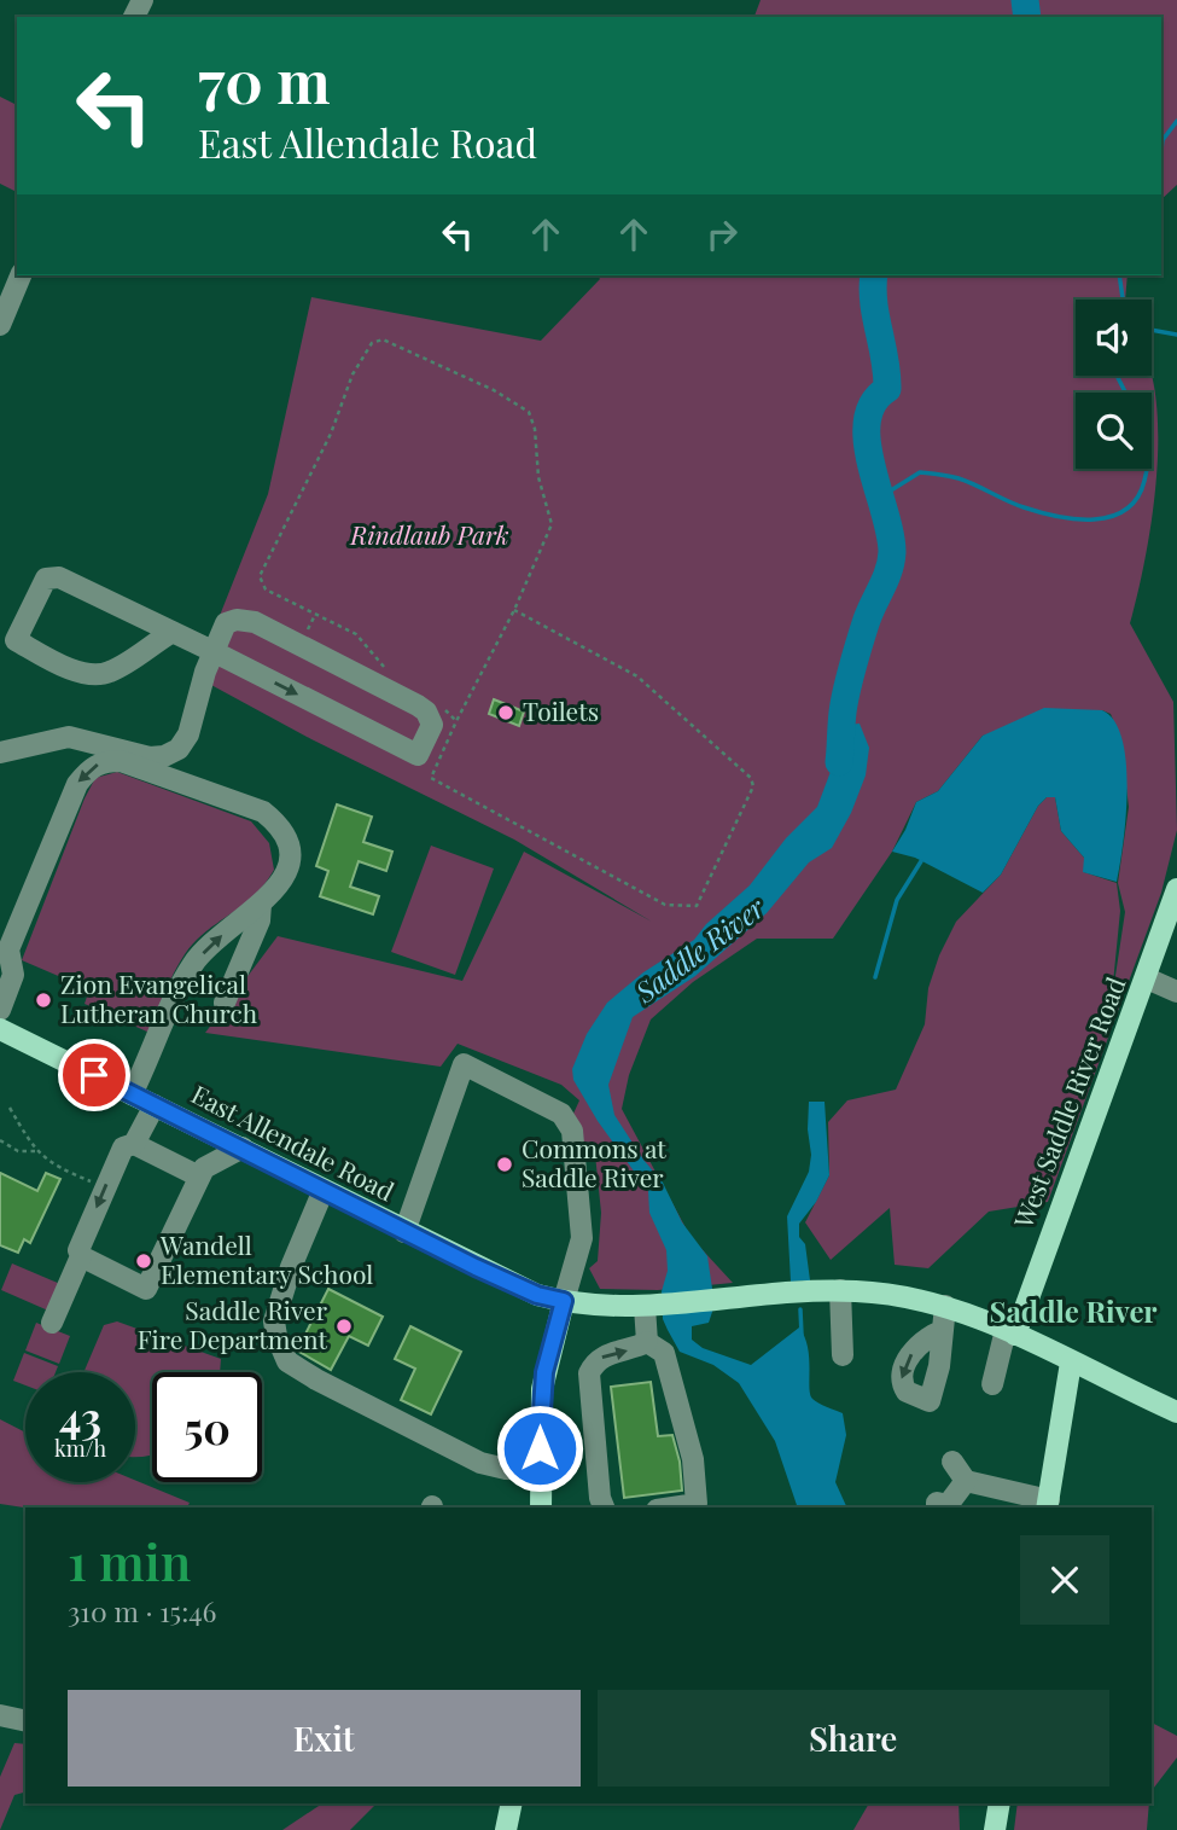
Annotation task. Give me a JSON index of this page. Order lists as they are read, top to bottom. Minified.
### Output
{"streets":{"main road":["West Saddle River Road","East Allendale Road"]},"districts":["Saddle River"],"water":["Saddle River"],"parks":["Rindlaub Park"],"places":["Toilets","Zion Evangelical Lutheran Church","Commons at Saddle River","Wandell Elementary School","Saddle River Fire Department"],"page":{"turn":["70 m","East Allendale Road"],"speed":"43 km/h","limit":"50","heading":["1 min","310 m · 15:46"],"buttons":["Exit","Share"]}}
